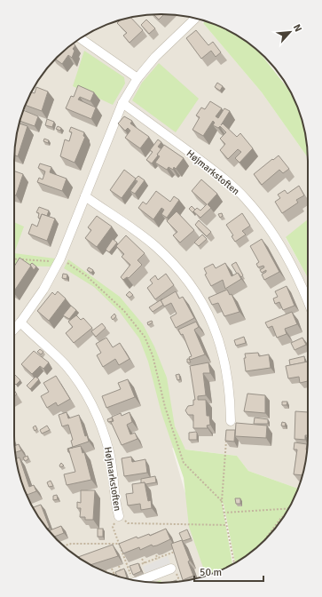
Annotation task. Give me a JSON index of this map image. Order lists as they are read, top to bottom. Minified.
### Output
{"streets":{"street":["Højmarkstoften"]},"scale_bar":"50 m","north":"top right"}
